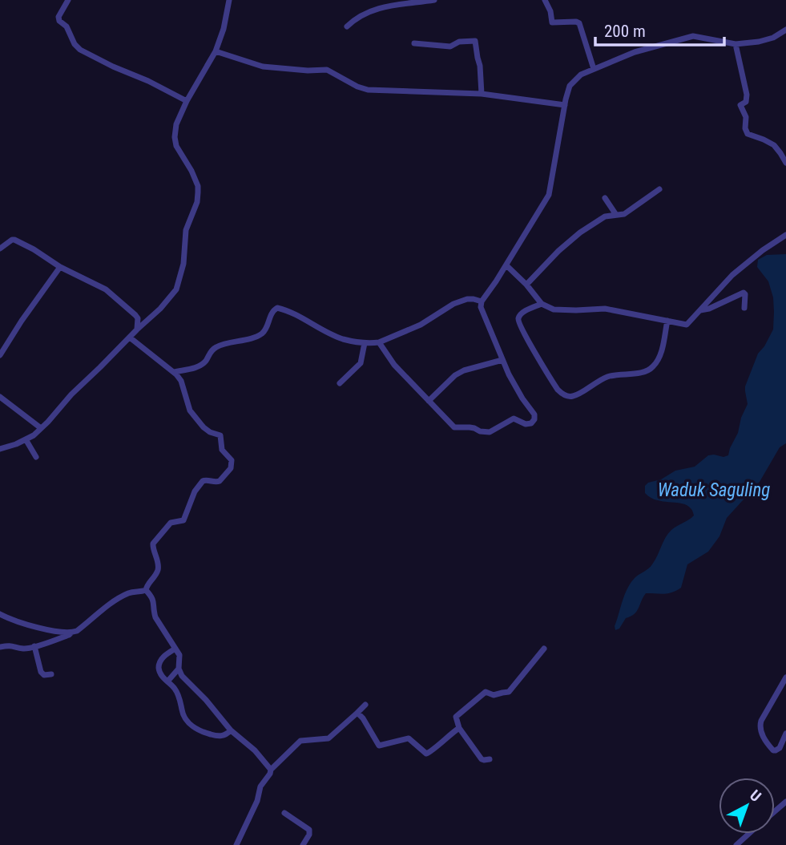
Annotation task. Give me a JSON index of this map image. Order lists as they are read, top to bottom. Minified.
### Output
{"water":["Waduk Saguling"],"scale_bar":"200 m","north":"top right"}
